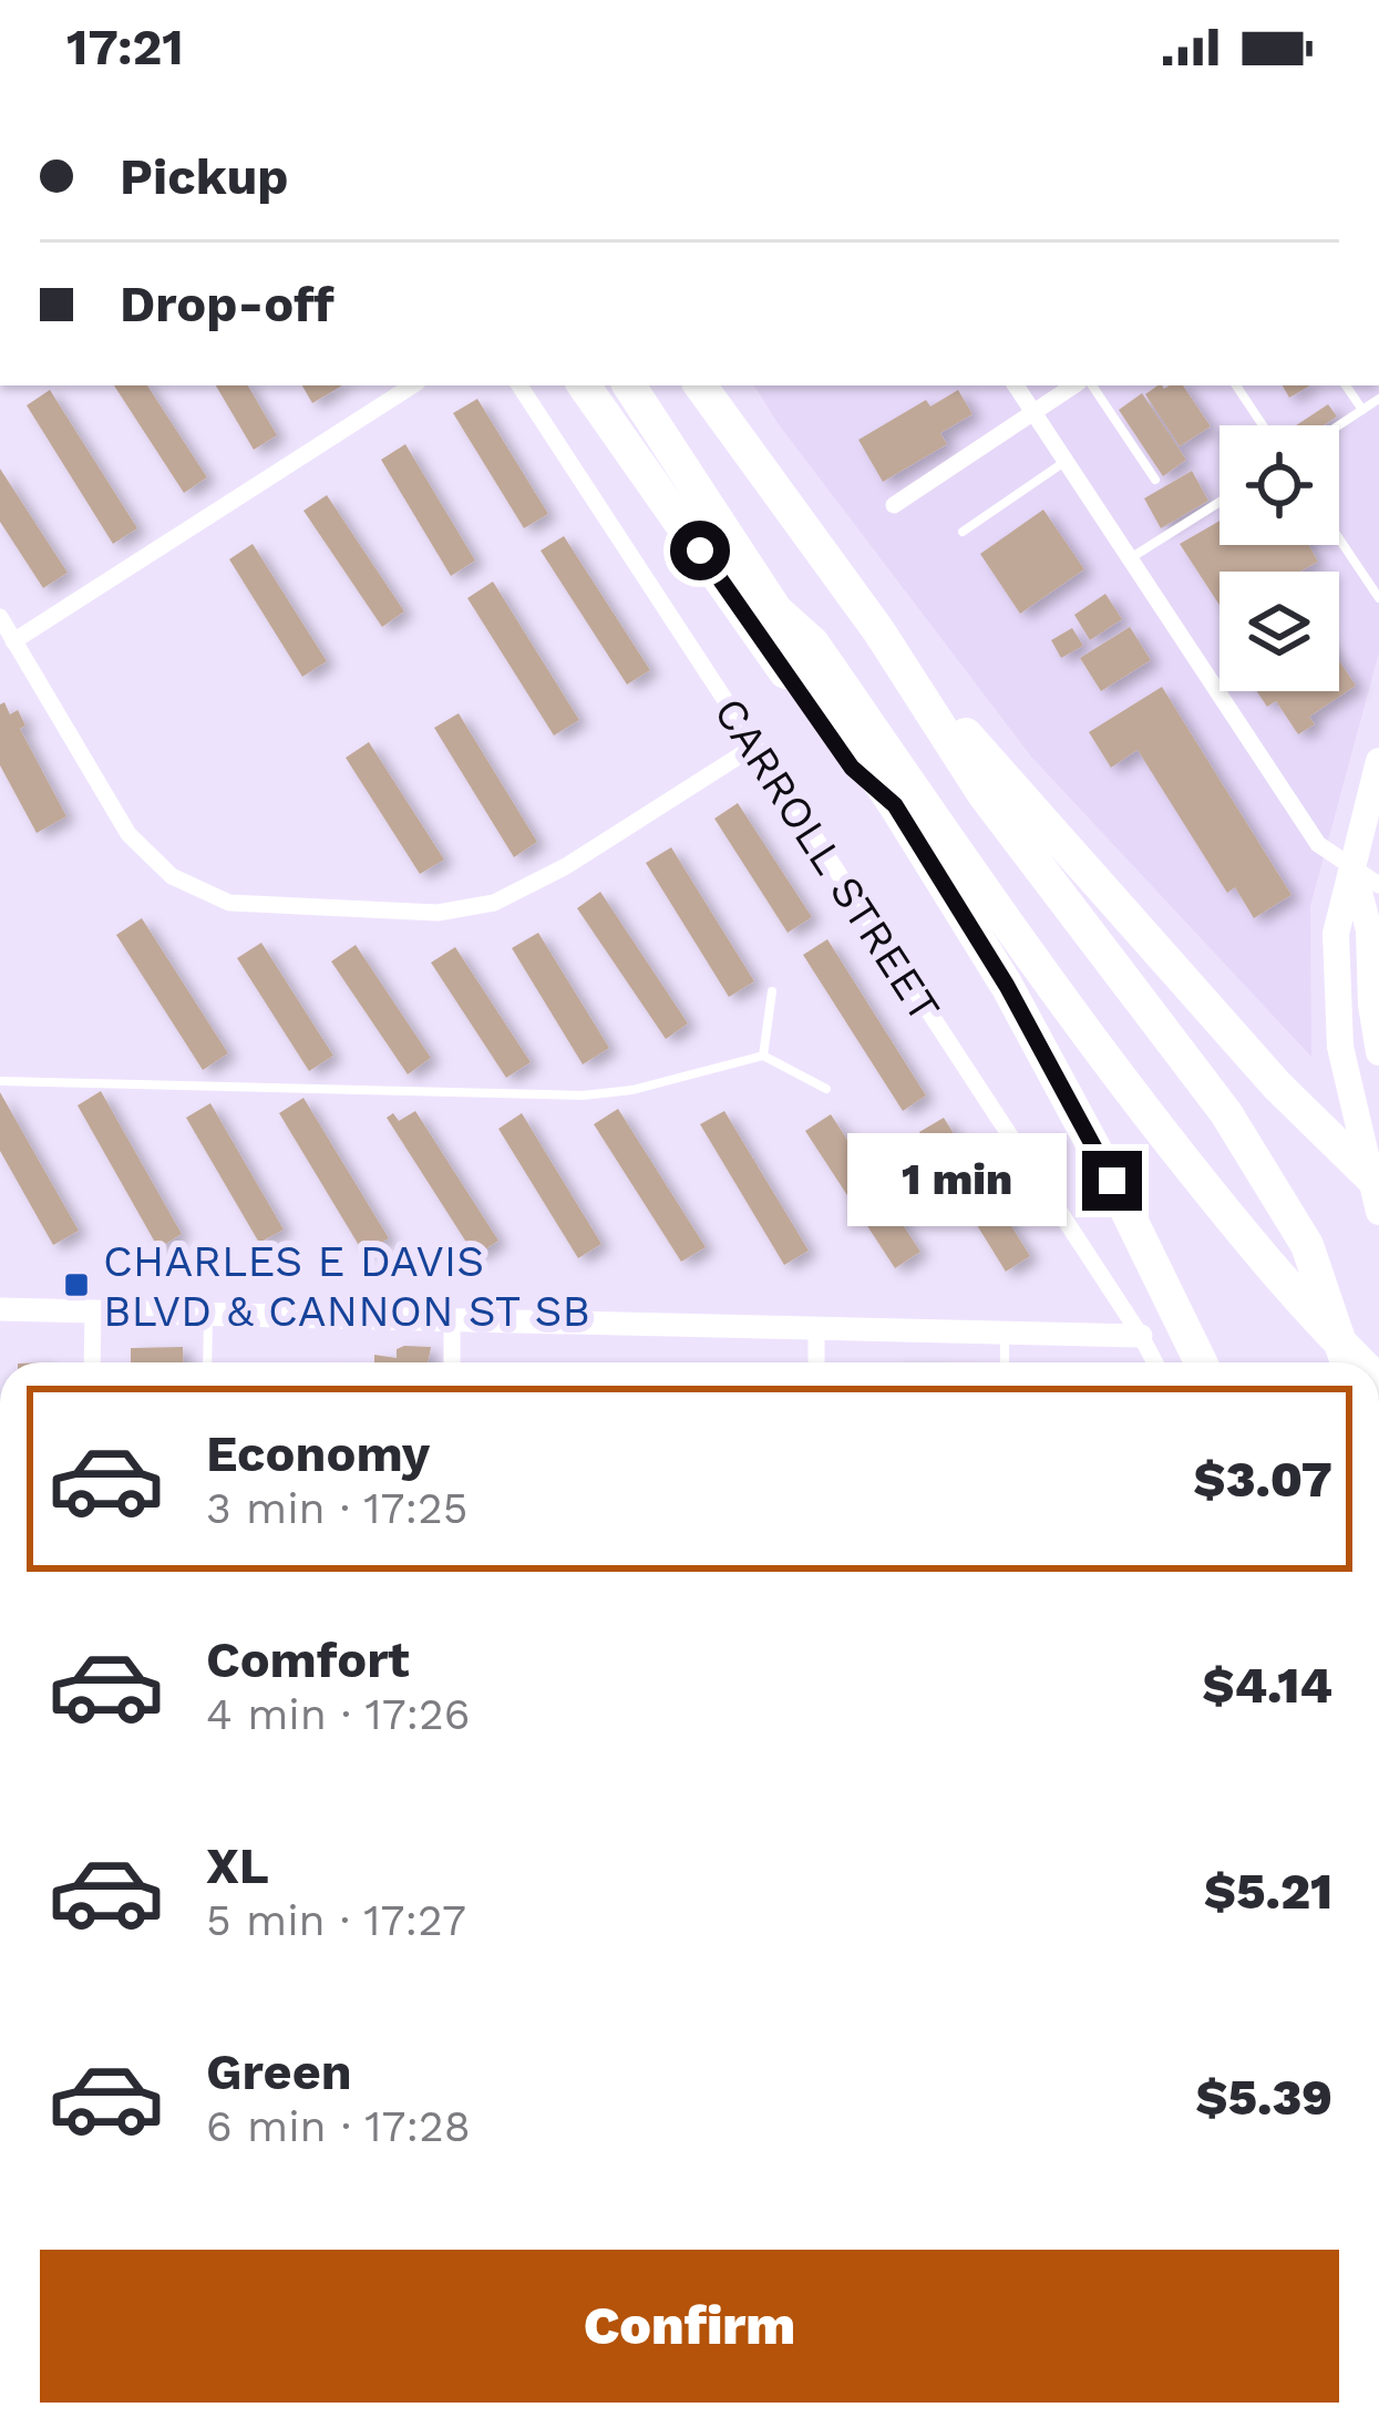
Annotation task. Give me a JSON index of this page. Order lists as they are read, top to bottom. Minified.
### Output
{"streets":{"street":["CARROLL STREET"]},"places":{"transit":["CHARLES E DAVIS BLVD & CANNON ST SB"]},"page":{"status":"17:21","banner":["Pickup","Drop-off"],"bubble":"1 min","list":[{"name":"Economy","note":"3 min · 17:25","value":"$3.07"},{"name":"Comfort","note":"4 min · 17:26","value":"$4.14"},{"name":"XL","note":"5 min · 17:27","value":"$5.21"},{"name":"Green","note":"6 min · 17:28","value":"$5.39"}],"buttons":"Confirm"}}
